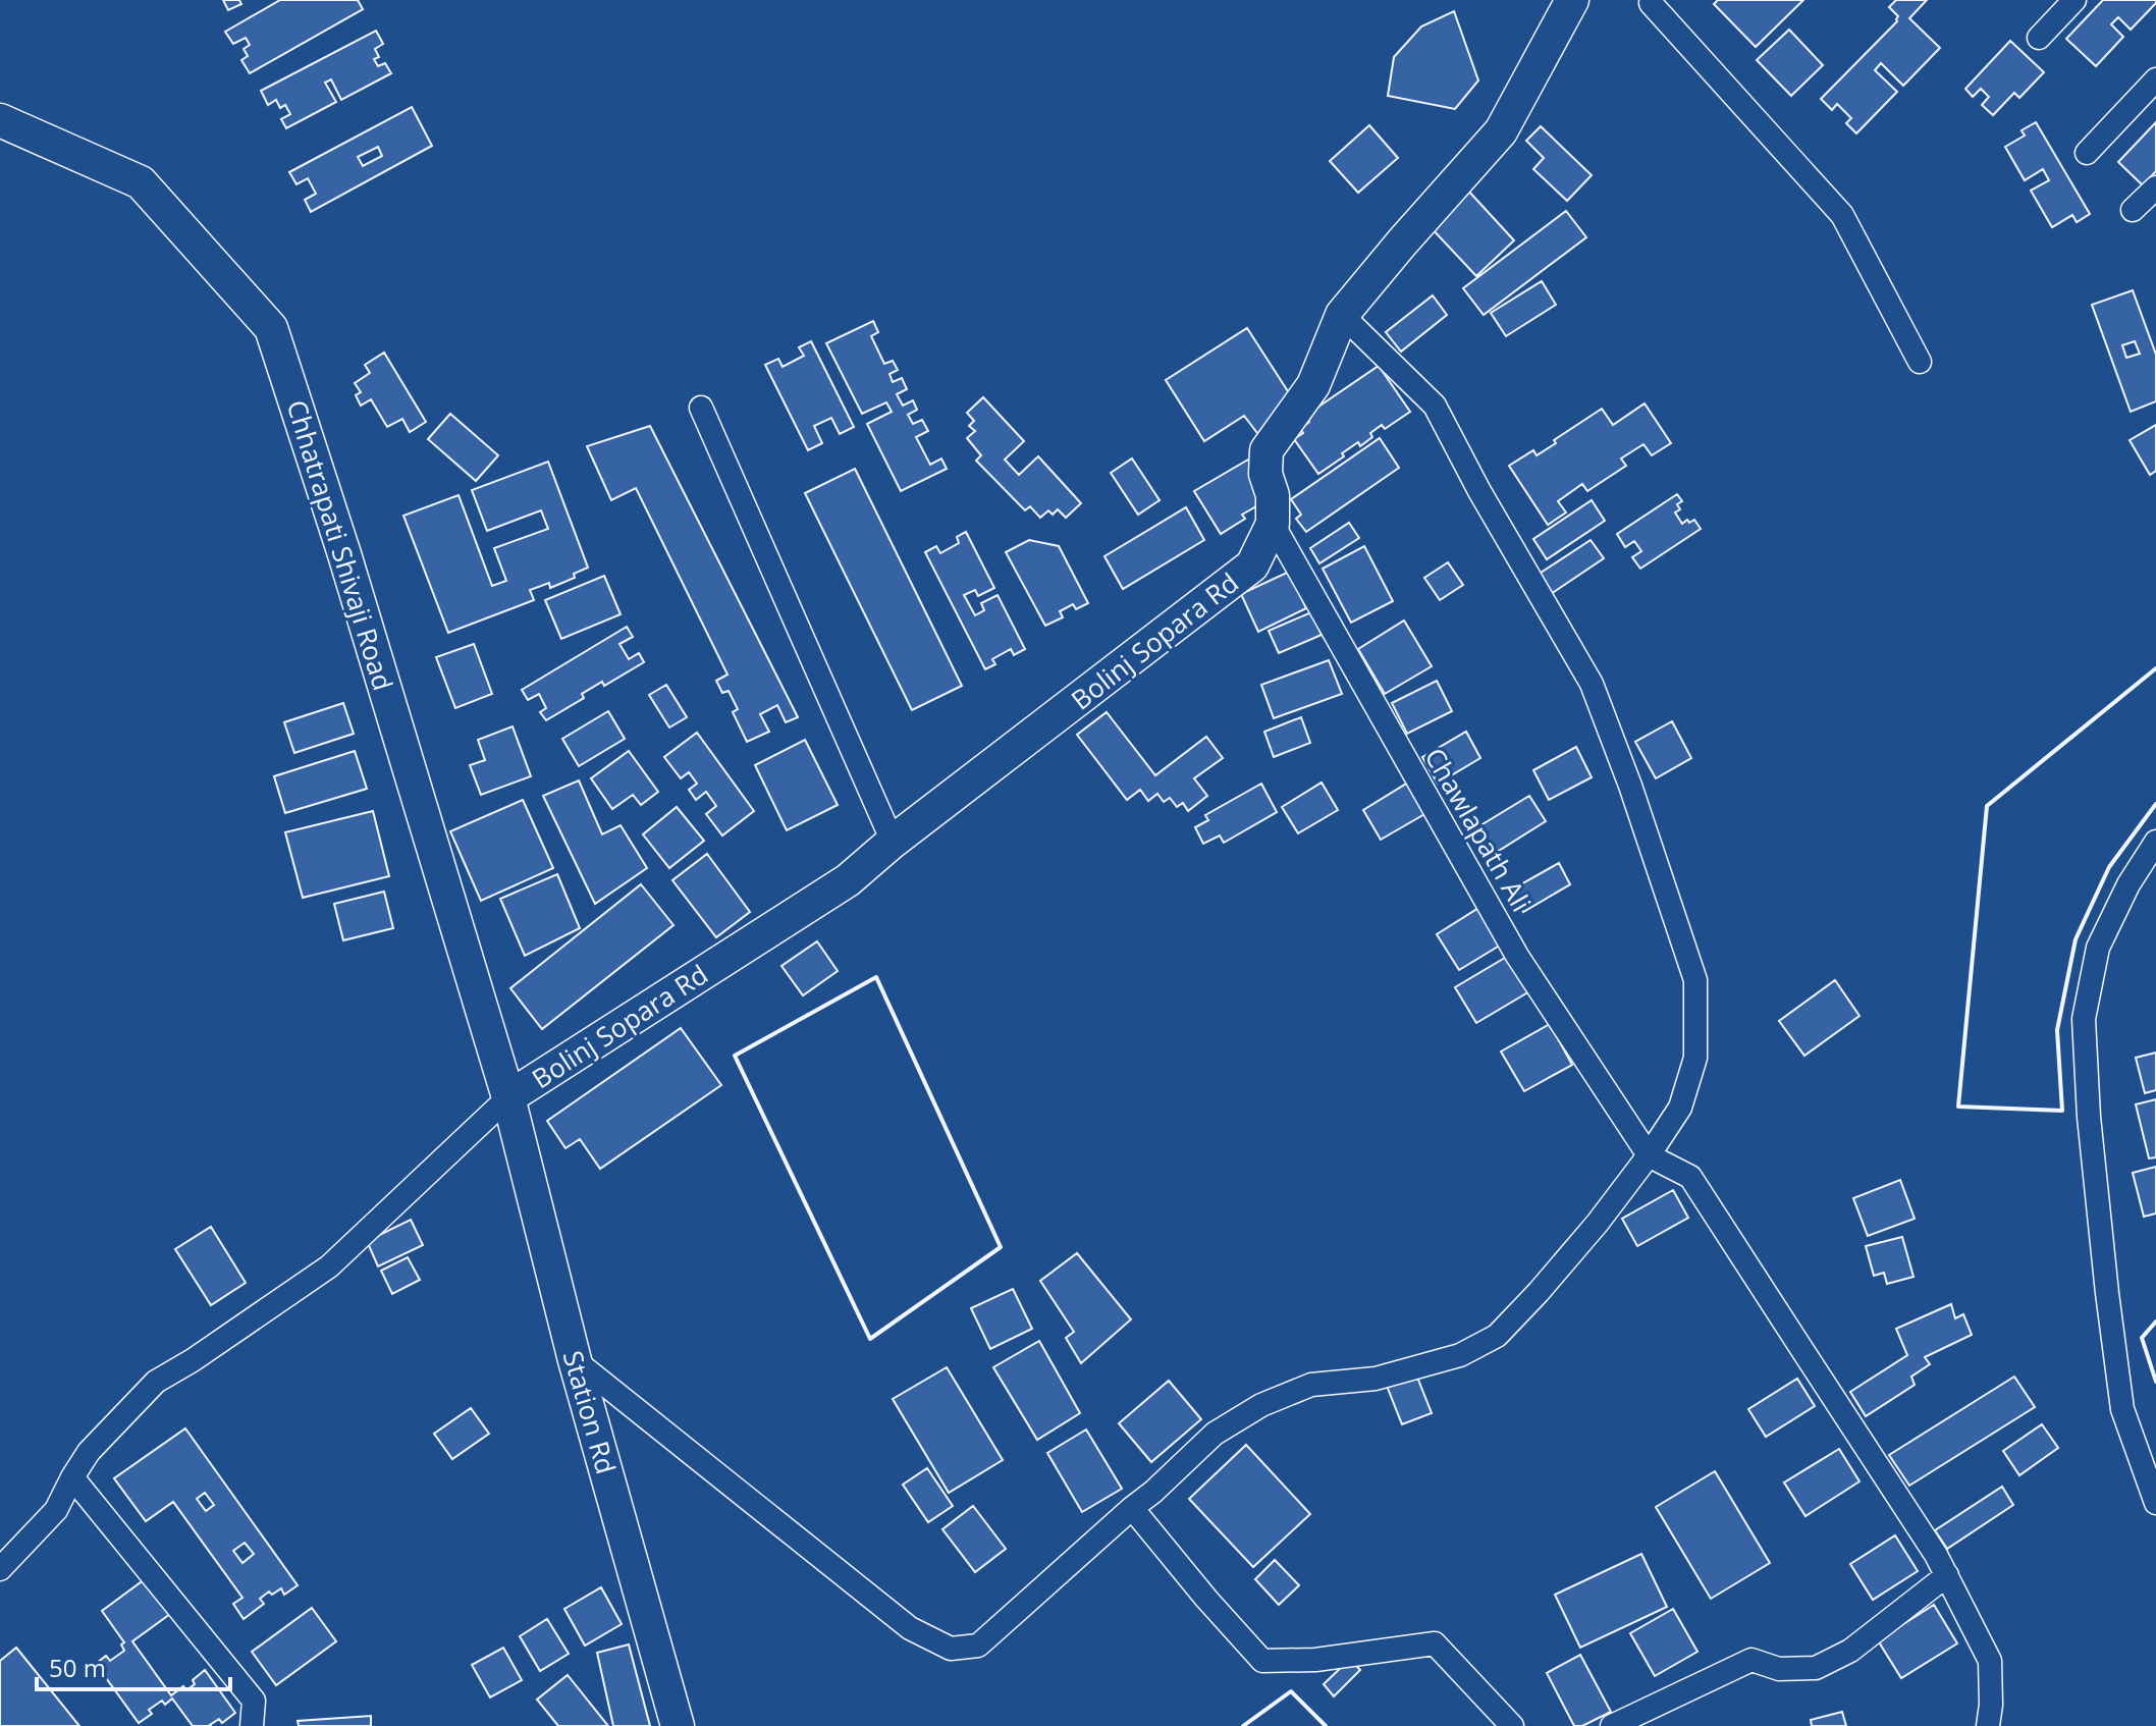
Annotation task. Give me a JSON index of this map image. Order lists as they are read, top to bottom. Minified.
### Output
{"streets":{"main road":["Chhatrapati Shivaji Road","Bolinj Sopara Rd","Station Rd"],"street":["Chawlapath Ali"]},"crossings":[["Chhatrapati Shivaji Road","Bolinj Sopara Rd"],["Chhatrapati Shivaji Road","Station Rd"],["Bolinj Sopara Rd","Chawlapath Ali"],["Bolinj Sopara Rd","Station Rd"]],"scale_bar":"50 m"}
